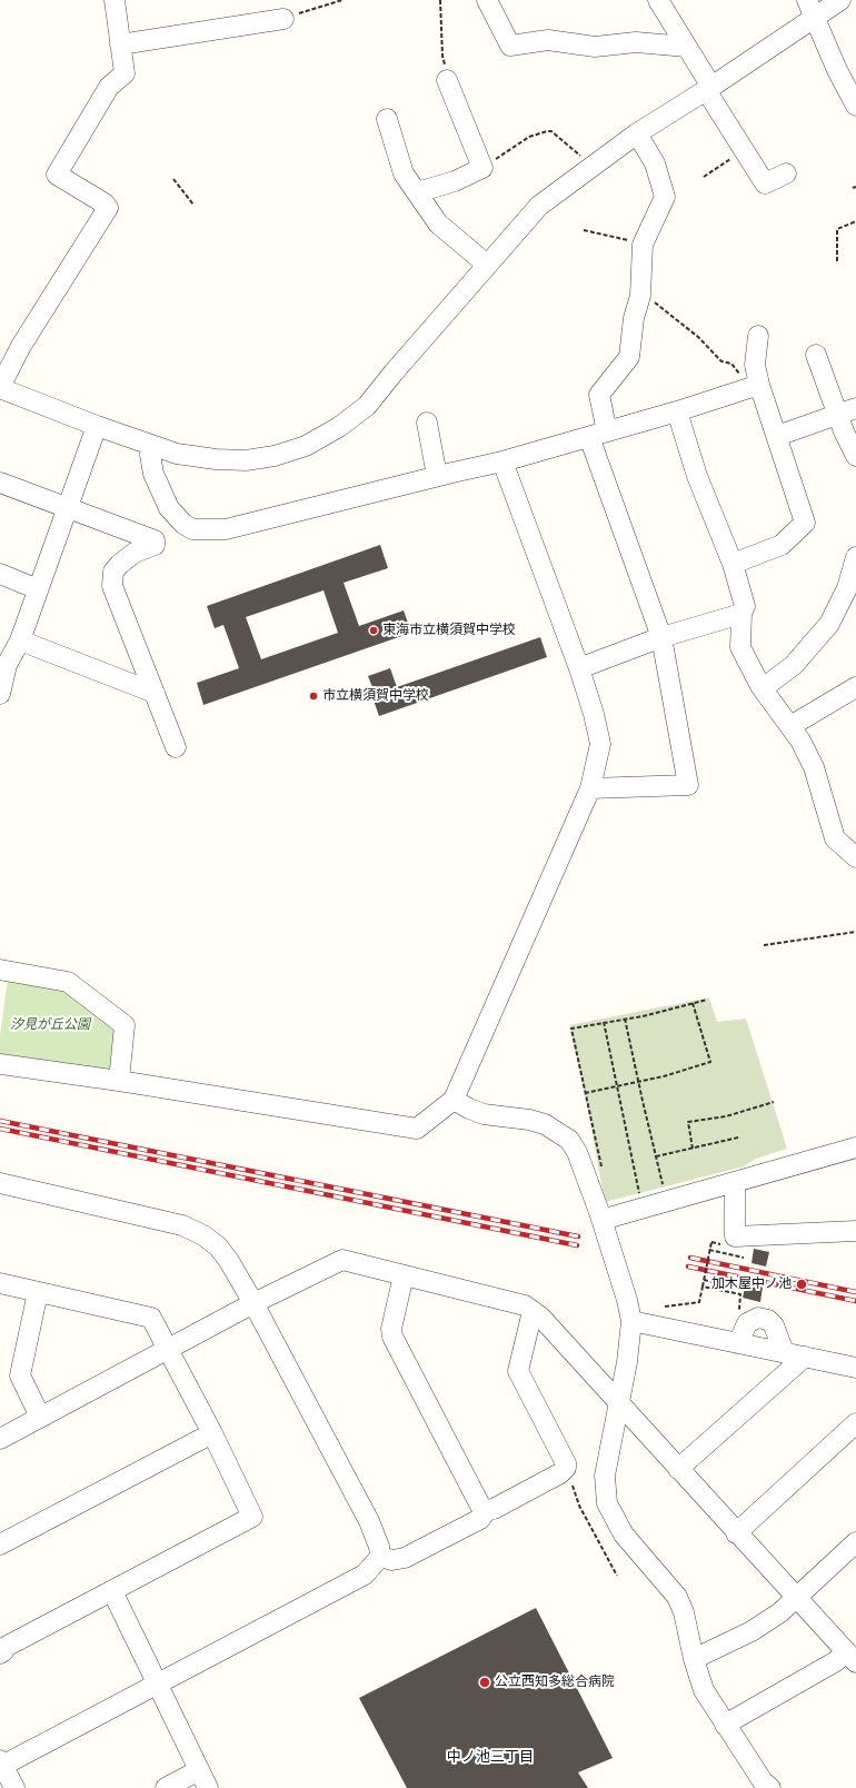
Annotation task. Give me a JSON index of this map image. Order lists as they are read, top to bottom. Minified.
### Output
{"districts":["中ノ池三丁目"],"parks":["汐見が丘公園"],"places":["東海市立横須賀中学校","市立横須賀中学校","加木屋中ノ池","公立西知多総合病院"]}
